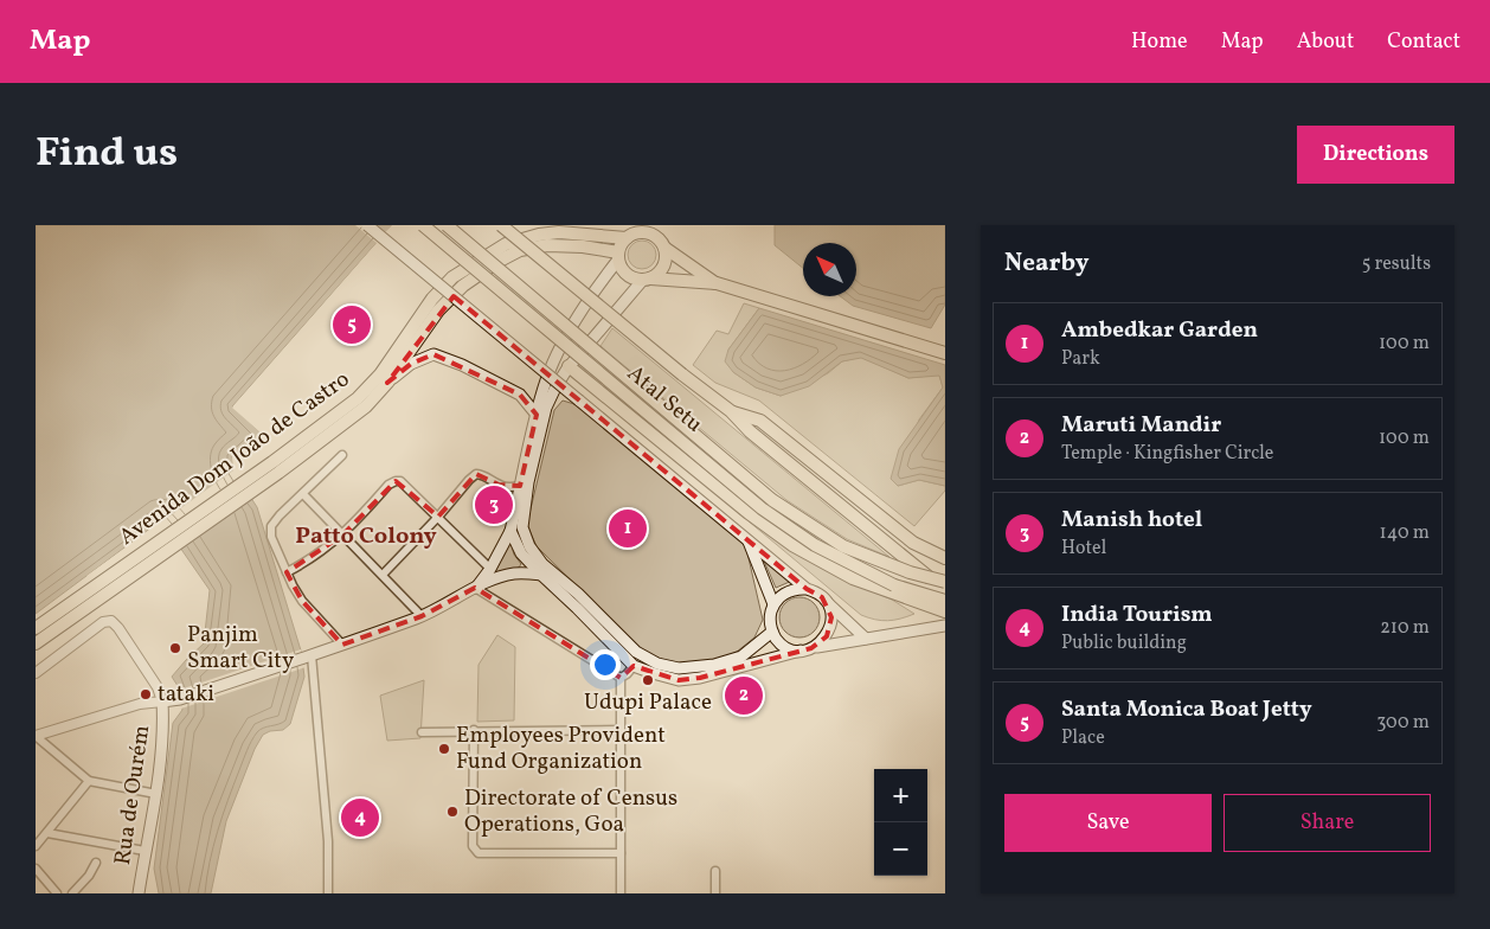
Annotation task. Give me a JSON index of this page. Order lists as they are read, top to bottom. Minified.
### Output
{"streets":{"main road":["Atal Setu","Avenida Dom João de Castro","Rua de Ourém"]},"districts":["Patto Colony"],"places":["Panjim Smart City","Udupi Palace","tataki","Employees Provident Fund Organization","Directorate of Census Operations, Goa"],"north":"top left","page":{"header":"Map","nav":["Home","Map","About","Contact"],"title":"Find us","buttons":["Directions",["Save","Share"]],"heading":["Nearby","5 results"],"list":[{"mark":"1","name":"Ambedkar Garden","note":"Park","value":"100 m"},{"mark":"2","name":"Maruti Mandir","note":"Temple · Kingfisher Circle","value":"100 m"},{"mark":"3","name":"Manish hotel","note":"Hotel","value":"140 m"},{"mark":"4","name":"India Tourism","note":"Public building","value":"210 m"},{"mark":"5","name":"Santa Monica Boat Jetty","note":"Place","value":"300 m"}],"pins":["5","3","1","2","4"],"map_buttons":["+","−"]}}
